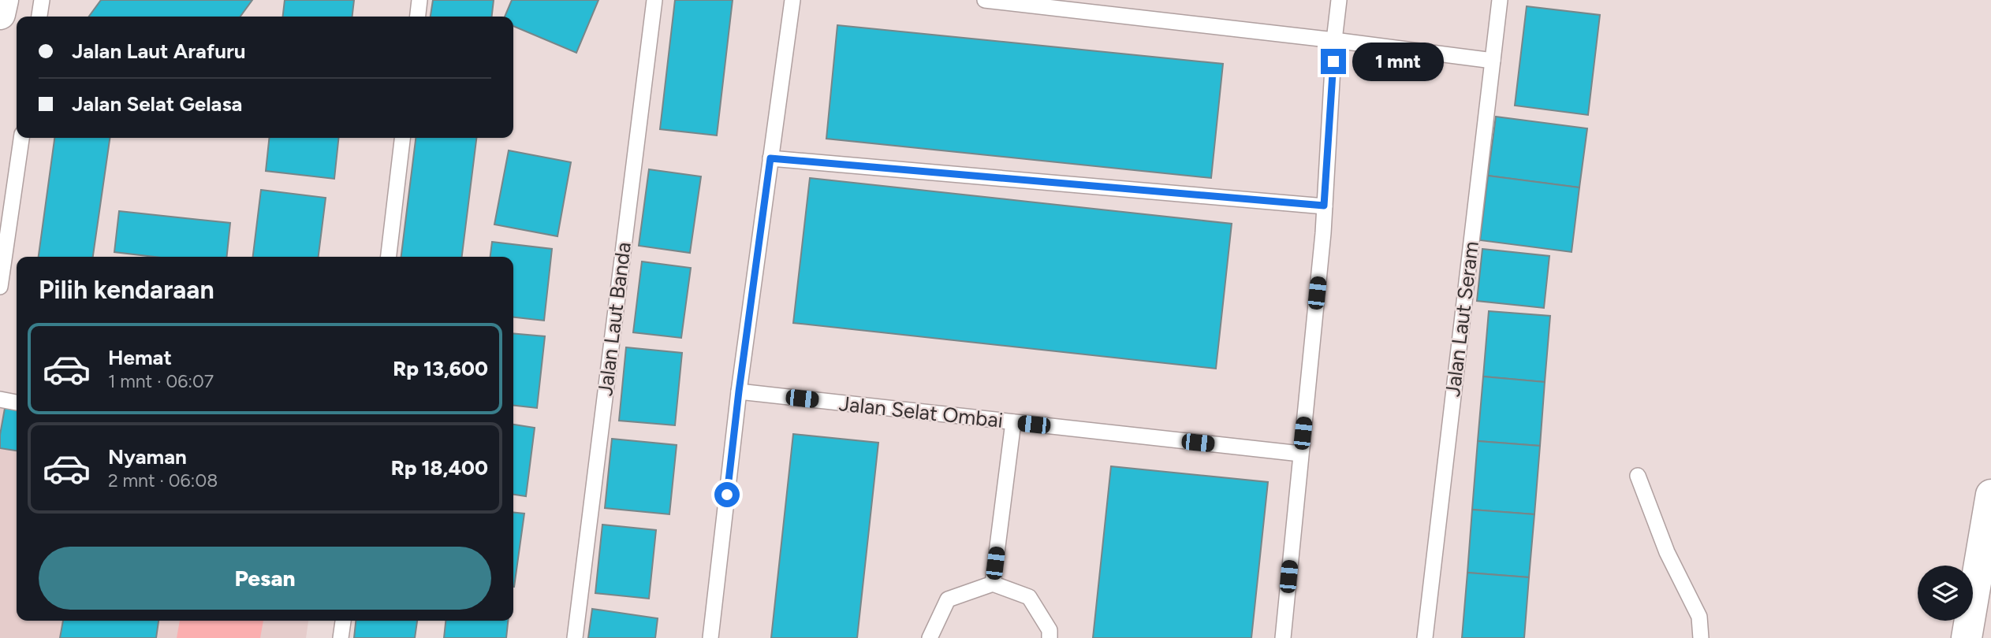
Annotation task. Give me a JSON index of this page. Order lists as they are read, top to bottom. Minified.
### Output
{"streets":{"lane":["Jalan Laut Banda","Jalan Laut Seram","Jalan Selat Ombai"]},"page":{"banner":["Jalan Laut Arafuru","Jalan Selat Gelasa"],"bubble":"1 mnt","heading":"Pilih kendaraan","list":[{"name":"Hemat","note":"1 mnt · 06:07","value":"Rp 13,600"},{"name":"Nyaman","note":"2 mnt · 06:08","value":"Rp 18,400"}],"buttons":"Pesan"}}
